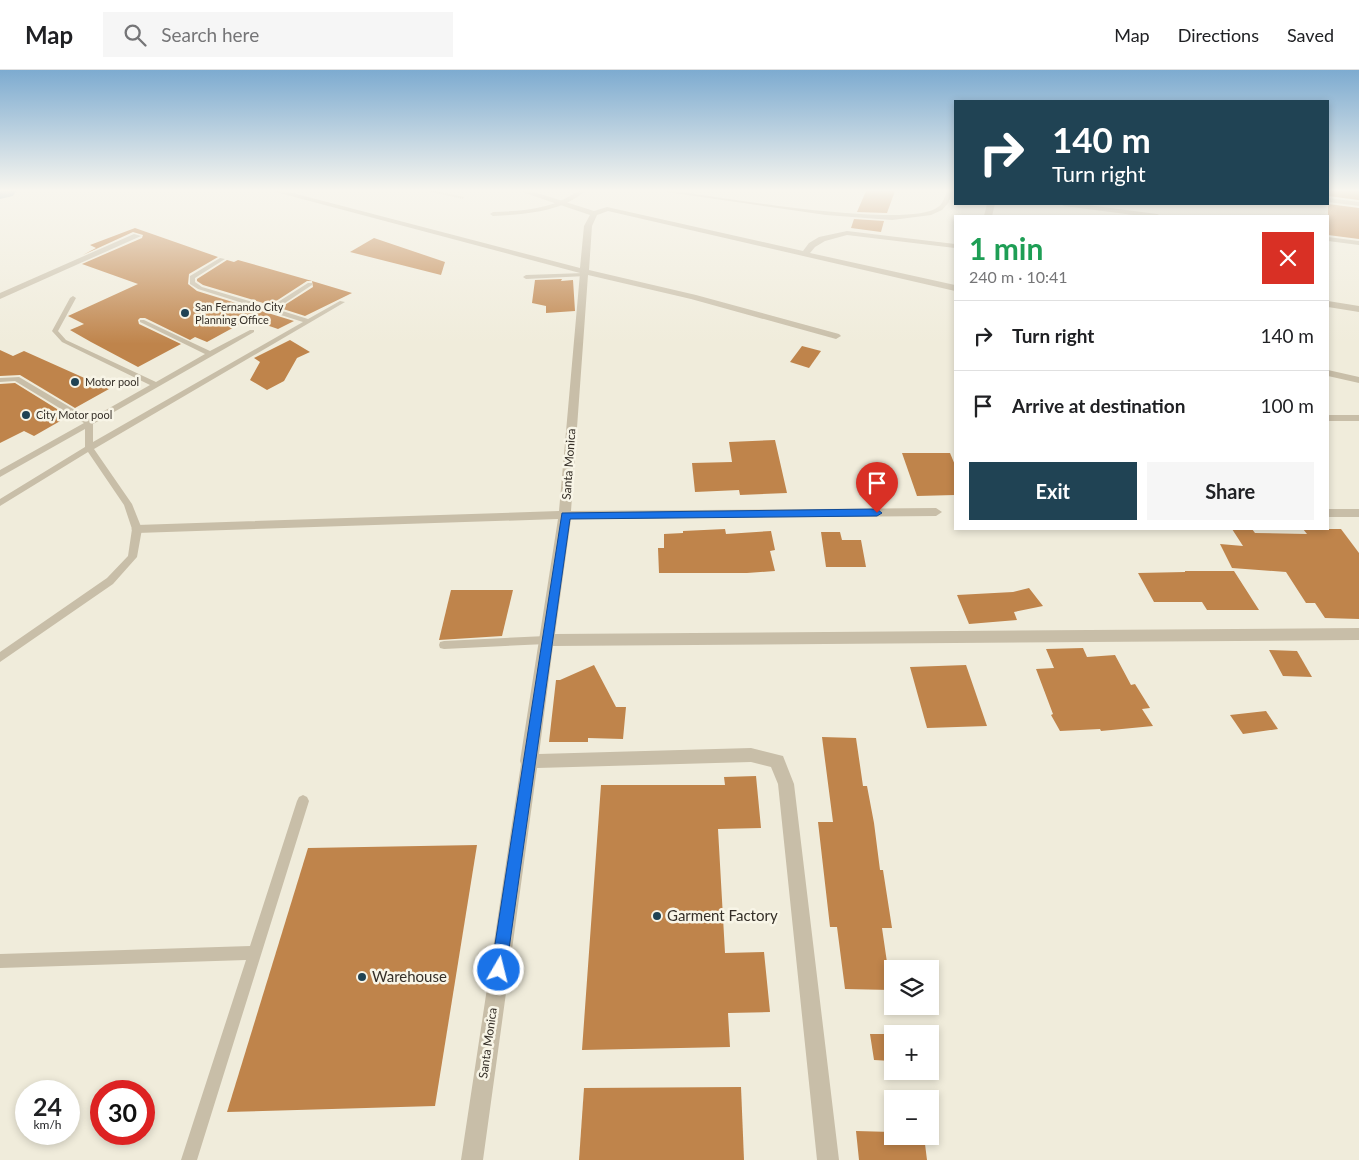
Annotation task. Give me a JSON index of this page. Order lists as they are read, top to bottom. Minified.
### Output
{"streets":{"street":["Santa Monica"]},"places":["San Fernando City Planning Office","Motor pool","City Motor pool","Garment Factory","Warehouse"],"page":{"header":"Map","search":"Search here","nav":["Map","Directions","Saved"],"turn":["140 m","Turn right"],"heading":["1 min","240 m · 10:41"],"list":[{"name":"Turn right","value":"140 m"},{"name":"Arrive at destination","value":"100 m"}],"buttons":["Exit","Share"],"map_buttons":["+","−"],"speed":"24 km/h","limit":"30"}}
